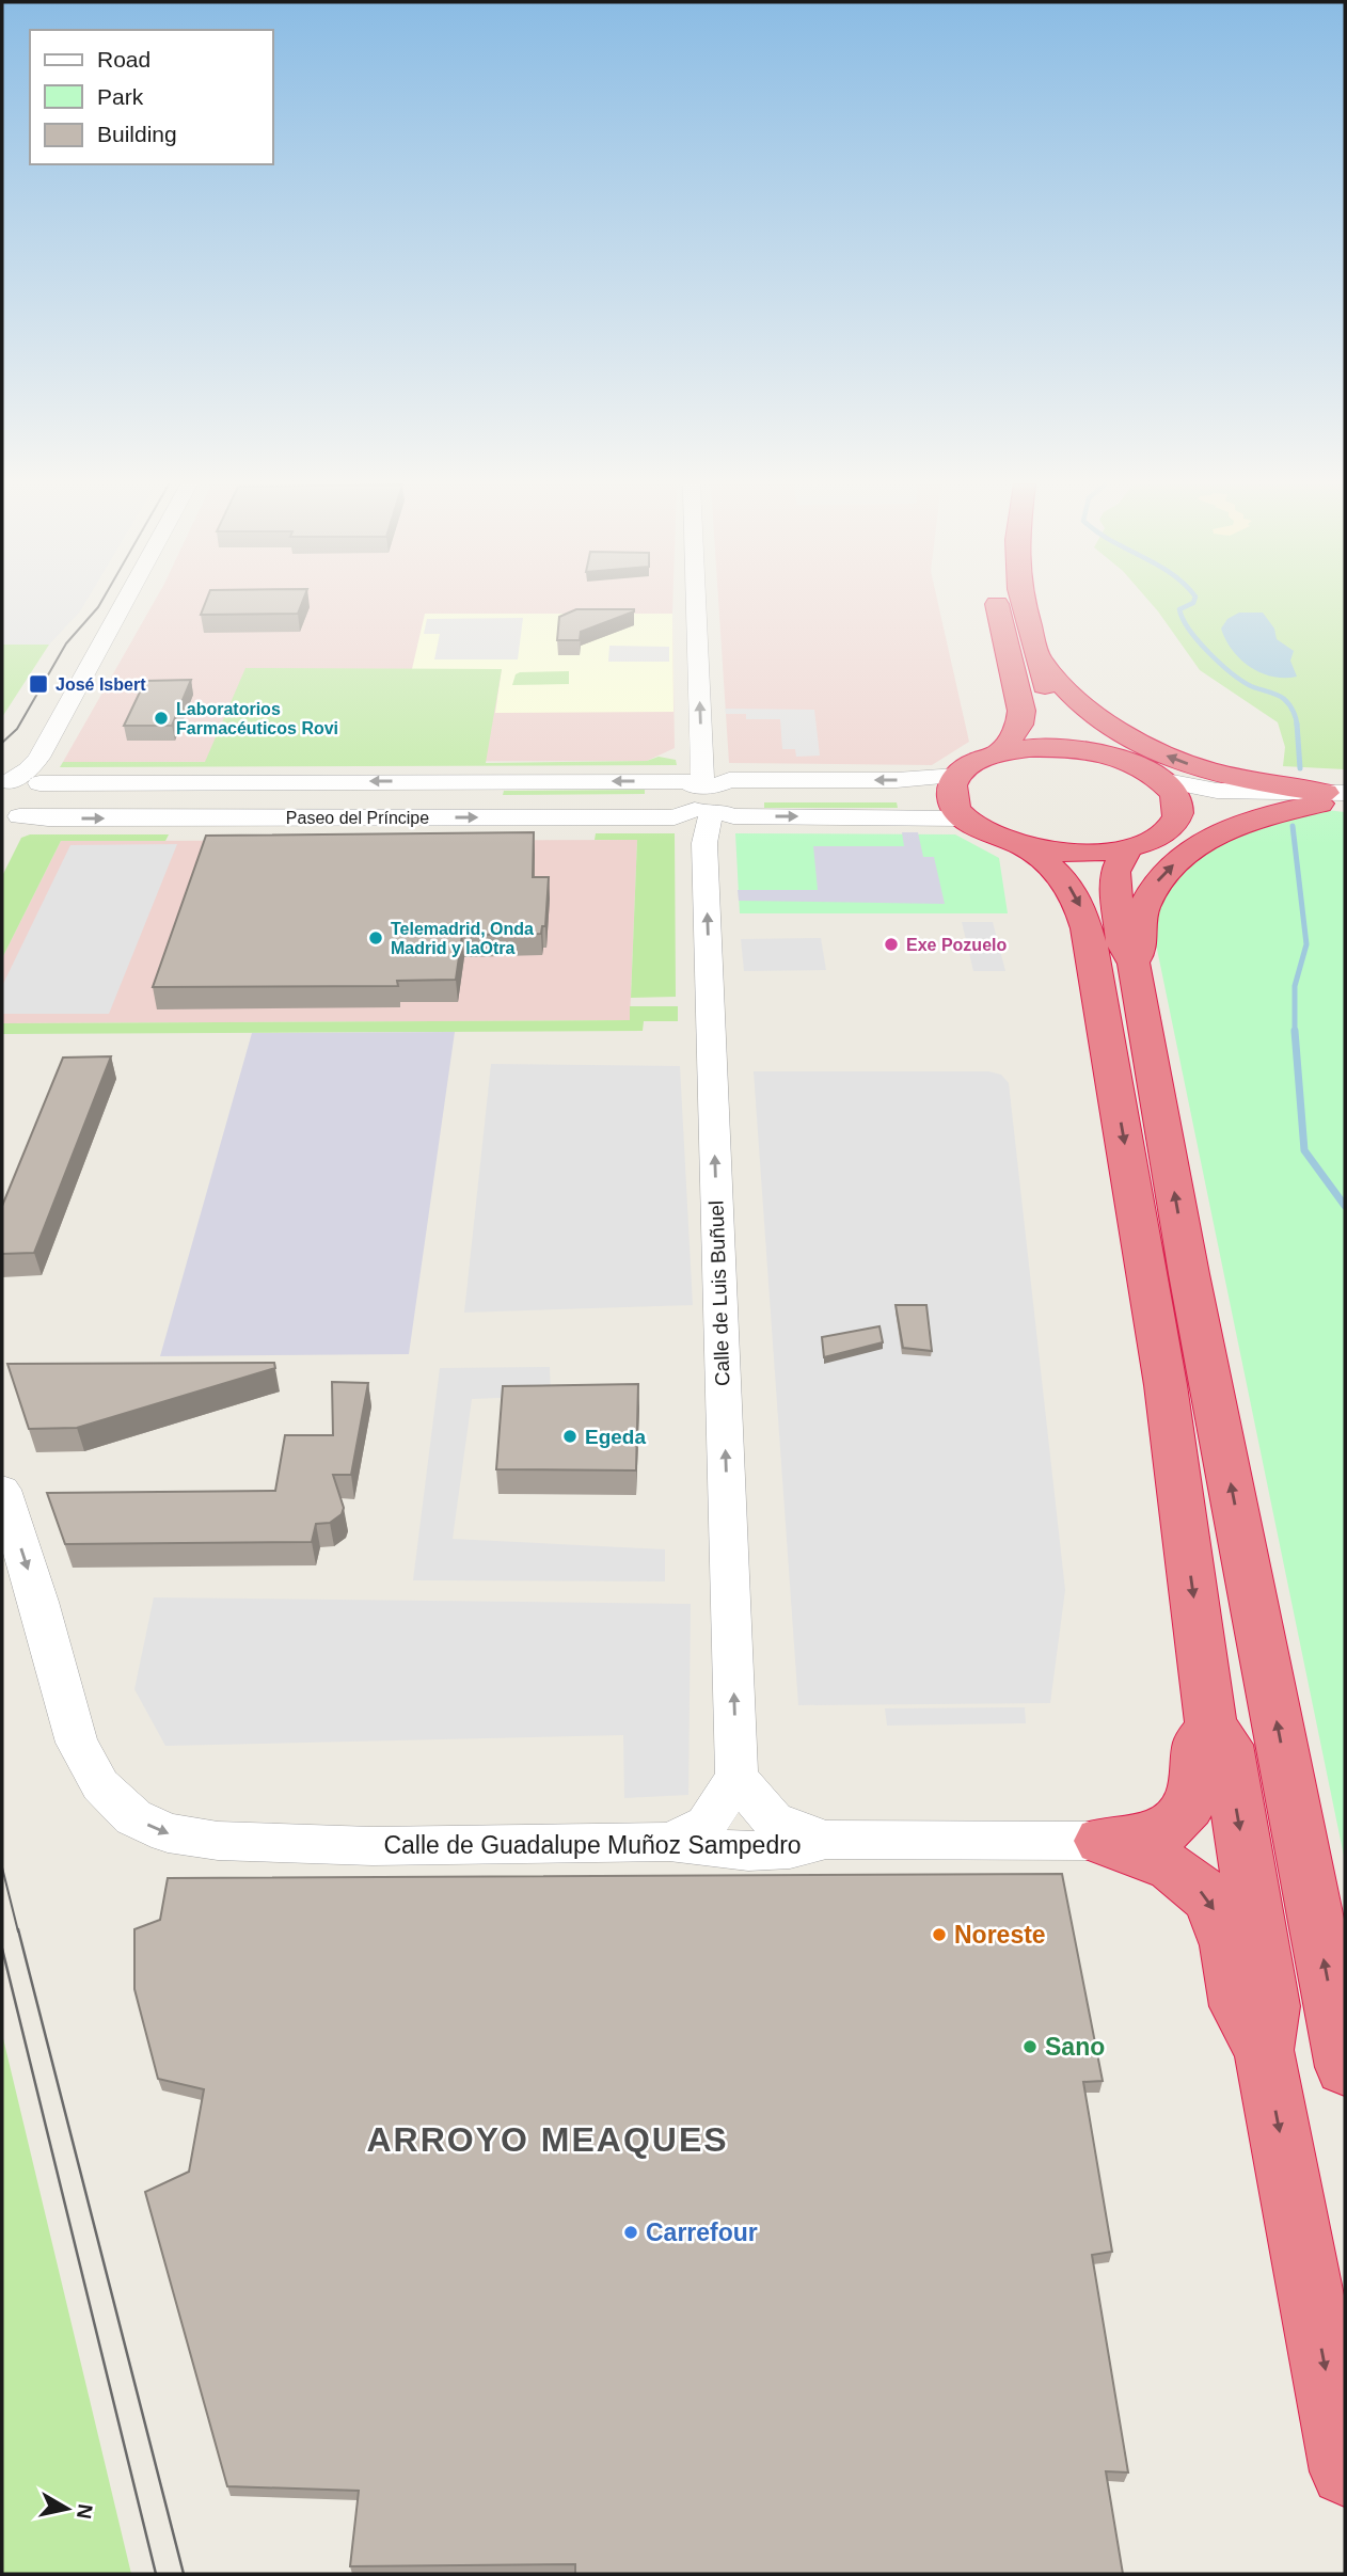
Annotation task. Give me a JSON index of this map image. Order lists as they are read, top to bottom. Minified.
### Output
{"streets":{"street":["Paseo del Príncipe","Calle de Luis Buñuel","Calle de Guadalupe Muñoz Sampedro"]},"crossings":[["Paseo del Príncipe","Calle de Luis Buñuel"]],"one_way":["Calle de Luis Buñuel","Calle de Guadalupe Muñoz Sampedro"],"districts":["ARROYO MEAQUES"],"places":{"transit":["José Isbert"],"other":["Laboratorios Farmacéuticos Rovi","Telemadrid, Onda Madrid y laOtra","Exe Pozuelo","Egeda","Noreste","Sano","Carrefour"]},"legend":["Road","Park","Building"],"north":"right"}
